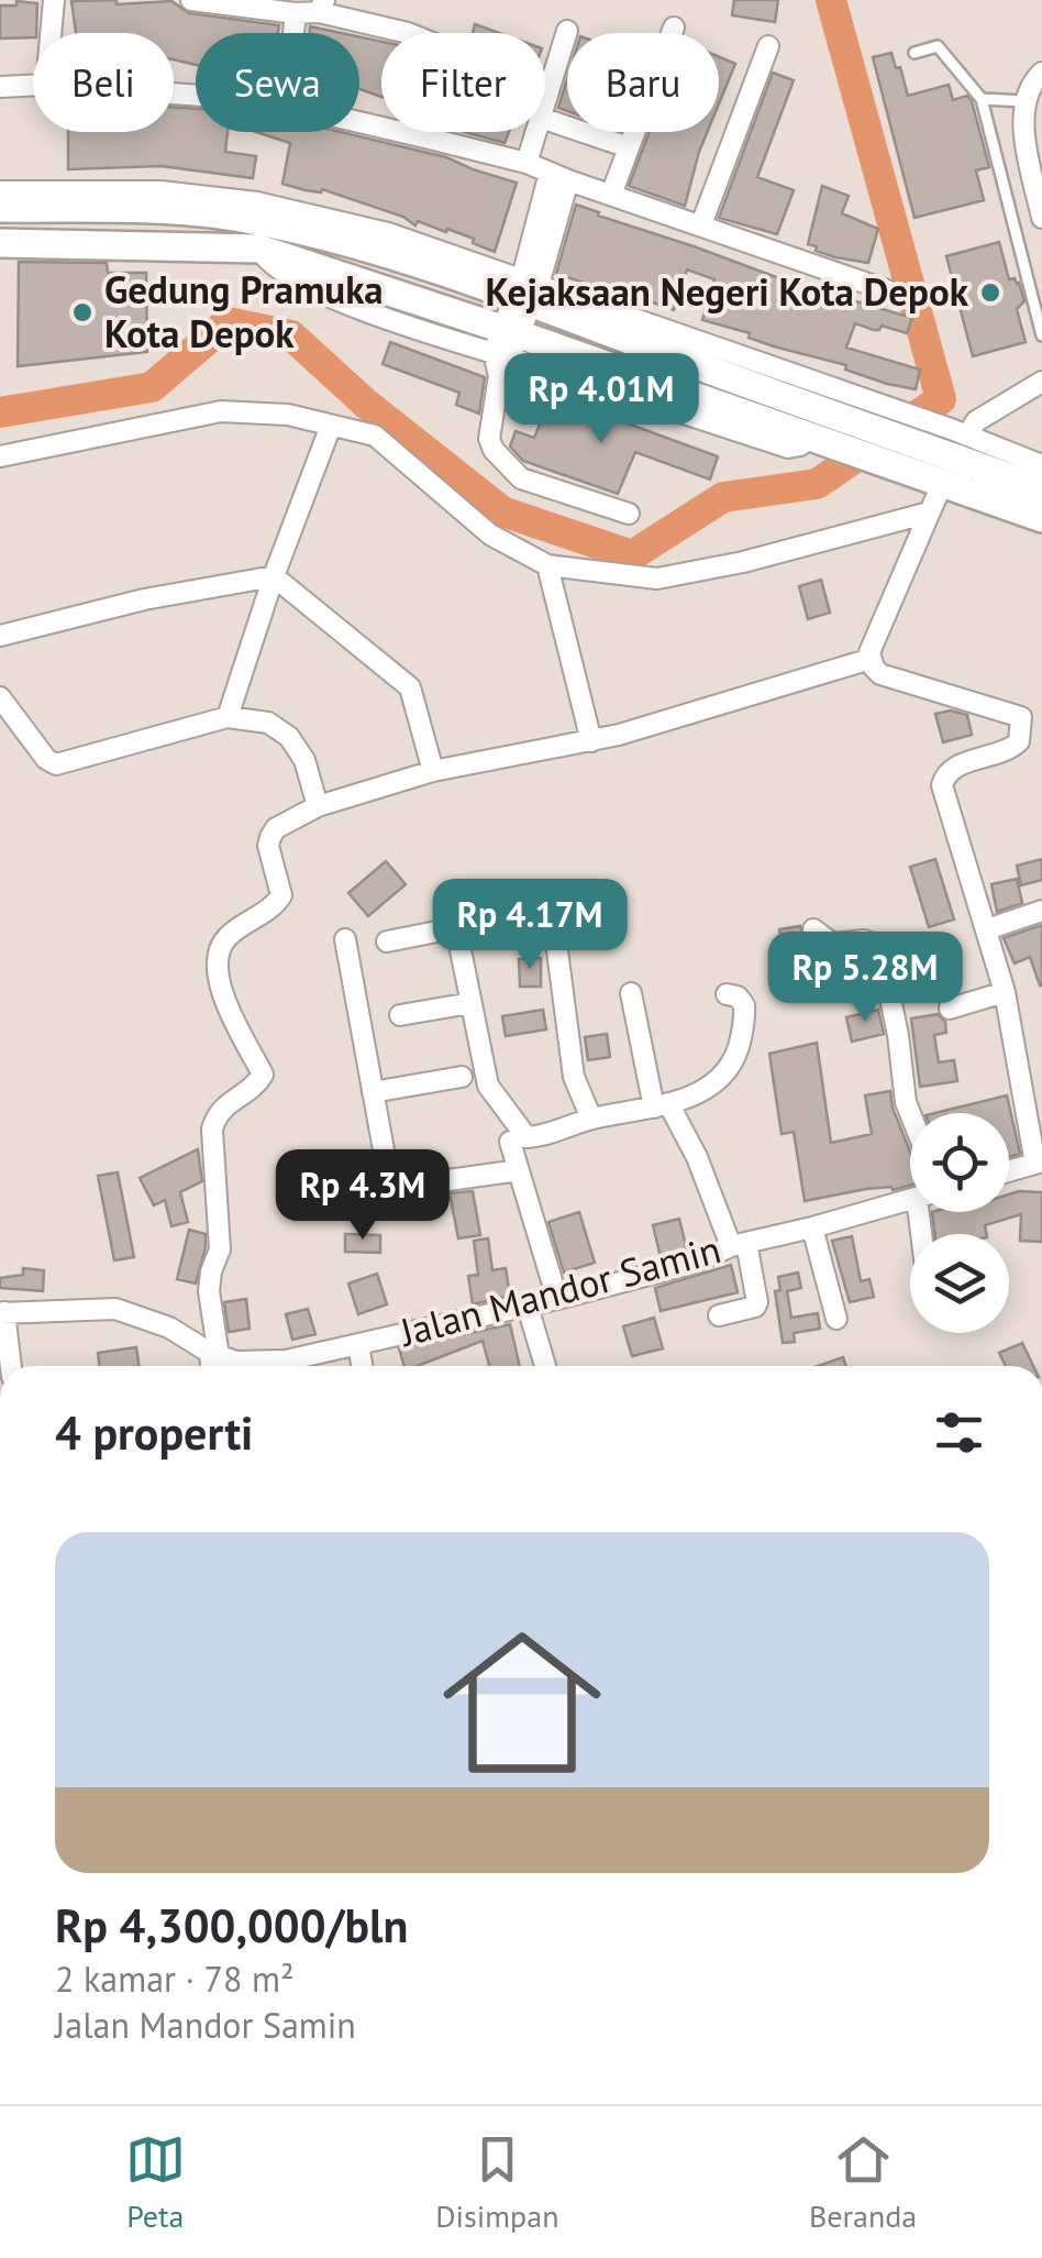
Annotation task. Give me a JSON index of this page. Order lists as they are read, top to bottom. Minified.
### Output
{"streets":{"street":["Jalan Mandor Samin"]},"places":["Kejaksaan Negeri Kota Depok","Gedung Pramuka Kota Depok"],"page":{"chip":["Beli","Sewa","Filter","Baru"],"price":["Rp 4.01M","Rp 4.17M","Rp 5.28M","Rp 4.3M"],"heading":"4 properti","list":[{"name":"Rp 4,300,000/bln","note":"2 kamar · 78 m² · Jalan Mandor Samin"}],"tabs":["Peta","Disimpan","Beranda"]}}
